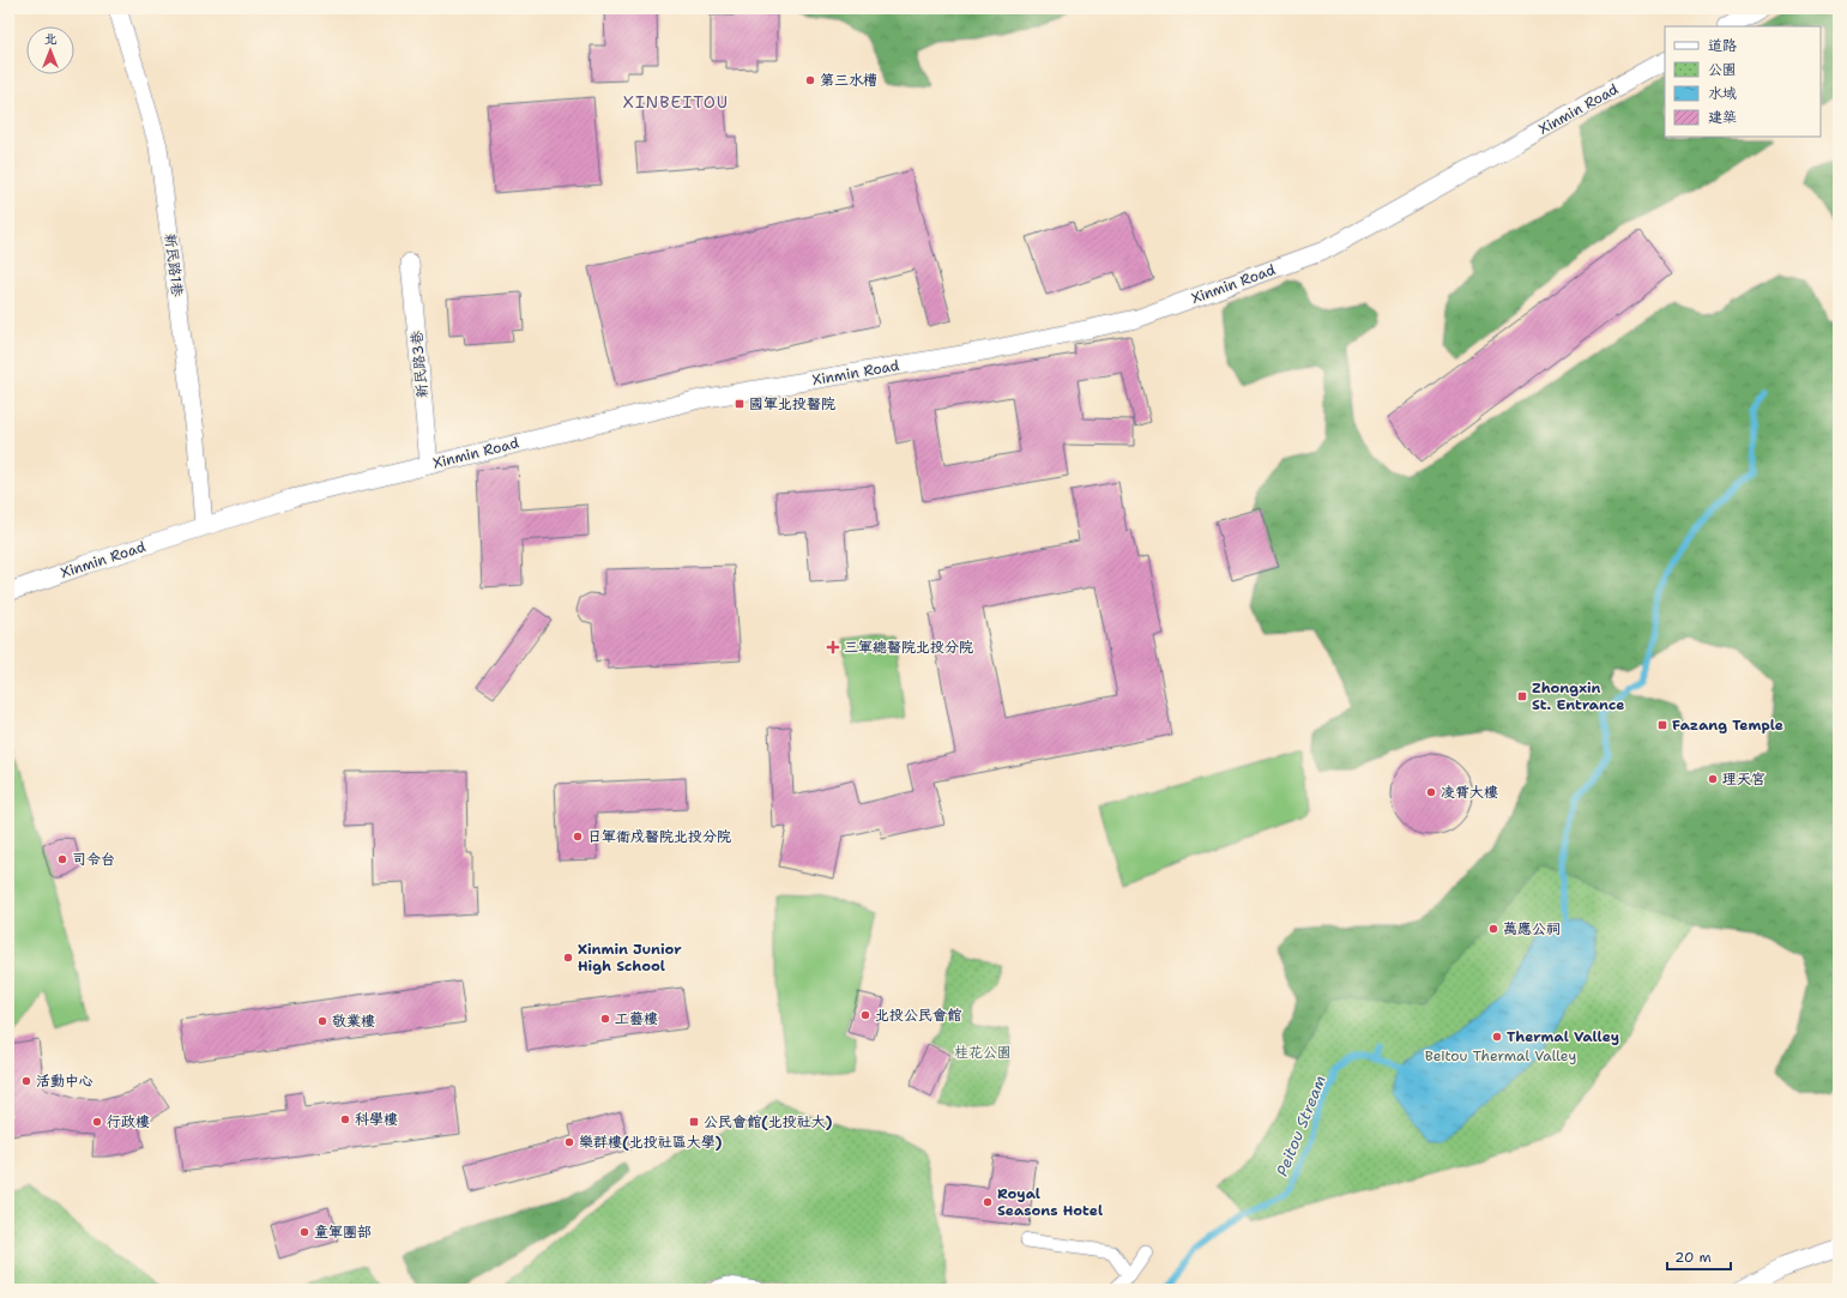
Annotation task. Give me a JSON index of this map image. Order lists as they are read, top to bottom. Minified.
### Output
{"streets":{"street":["Xinmin Road","新民路1巷","新民路3巷"]},"crossings":[["Xinmin Road","新民路1巷"],["Xinmin Road","新民路3巷"]],"districts":["XINBEITOU"],"water":["Peitou Stream"],"parks":["桂花公園","Beitou Thermal Valley"],"places":{"other":["第三水槽","理天宮","凌霄大樓","日軍衛戍醫院北投分院","司令台","萬應公祠","Xinmin Junior High School","北投公民會館","工藝樓","敬業樓","Thermal Valley","活動中心","科學樓","行政樓","樂群樓(北投社區大學)","Royal Seasons Hotel","童軍團部"],"transit":["國軍北投醫院","Zhongxin St. Entrance","Fazang Temple","公民會館(北投社大)"],"health":["三軍總醫院北投分院"]},"legend":["道路","公園","水域","建築"],"scale_bar":"20 m","north":"top"}
